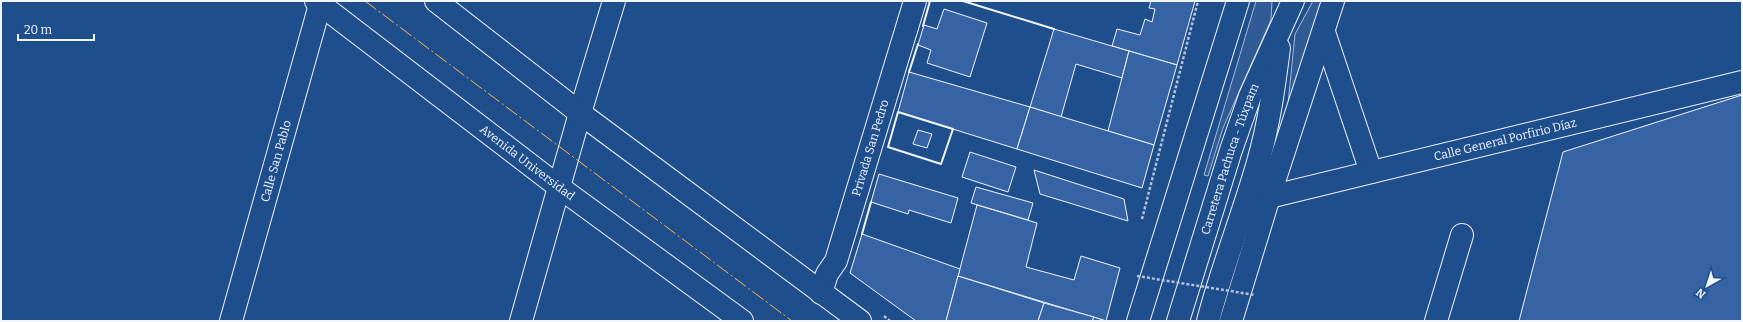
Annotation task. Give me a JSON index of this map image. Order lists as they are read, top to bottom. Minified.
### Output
{"streets":{"main road":["Calle General Porfirio Díaz","Privada San Pedro","Carretera Pachuca - Túxpam","Calle San Pablo","Avenida Universidad"]},"crossings":[["Calle San Pablo","Avenida Universidad"]],"scale_bar":"20 m","north":"bottom left"}
